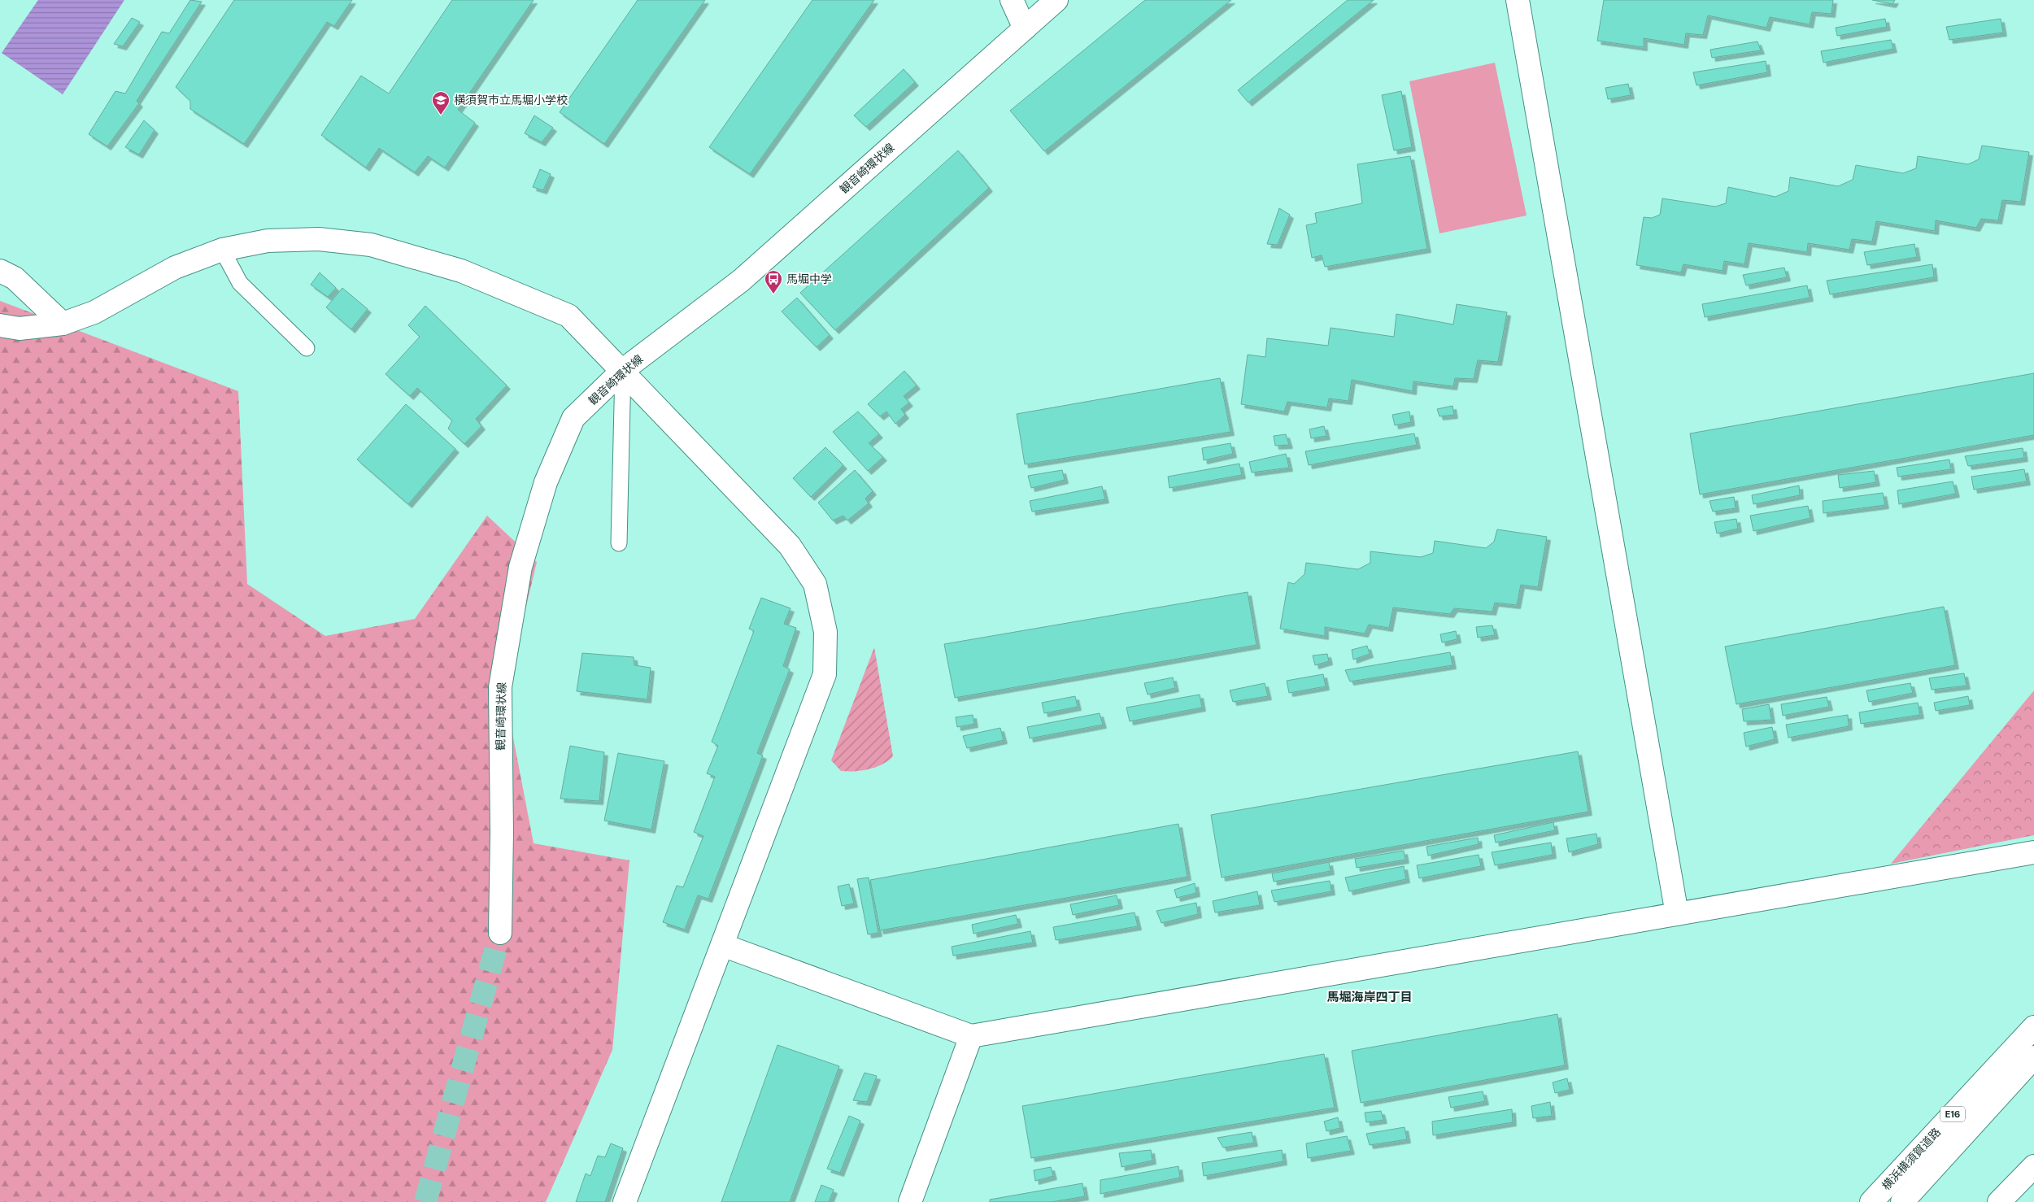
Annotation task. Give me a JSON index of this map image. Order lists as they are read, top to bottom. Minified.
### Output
{"streets":{"main road":["観音崎環状線","E16","横浜横須賀道路"]},"districts":["馬堀海岸四丁目"],"places":{"school or university":["横須賀市立馬堀小学校"],"bus stop":["馬堀中学"]}}
